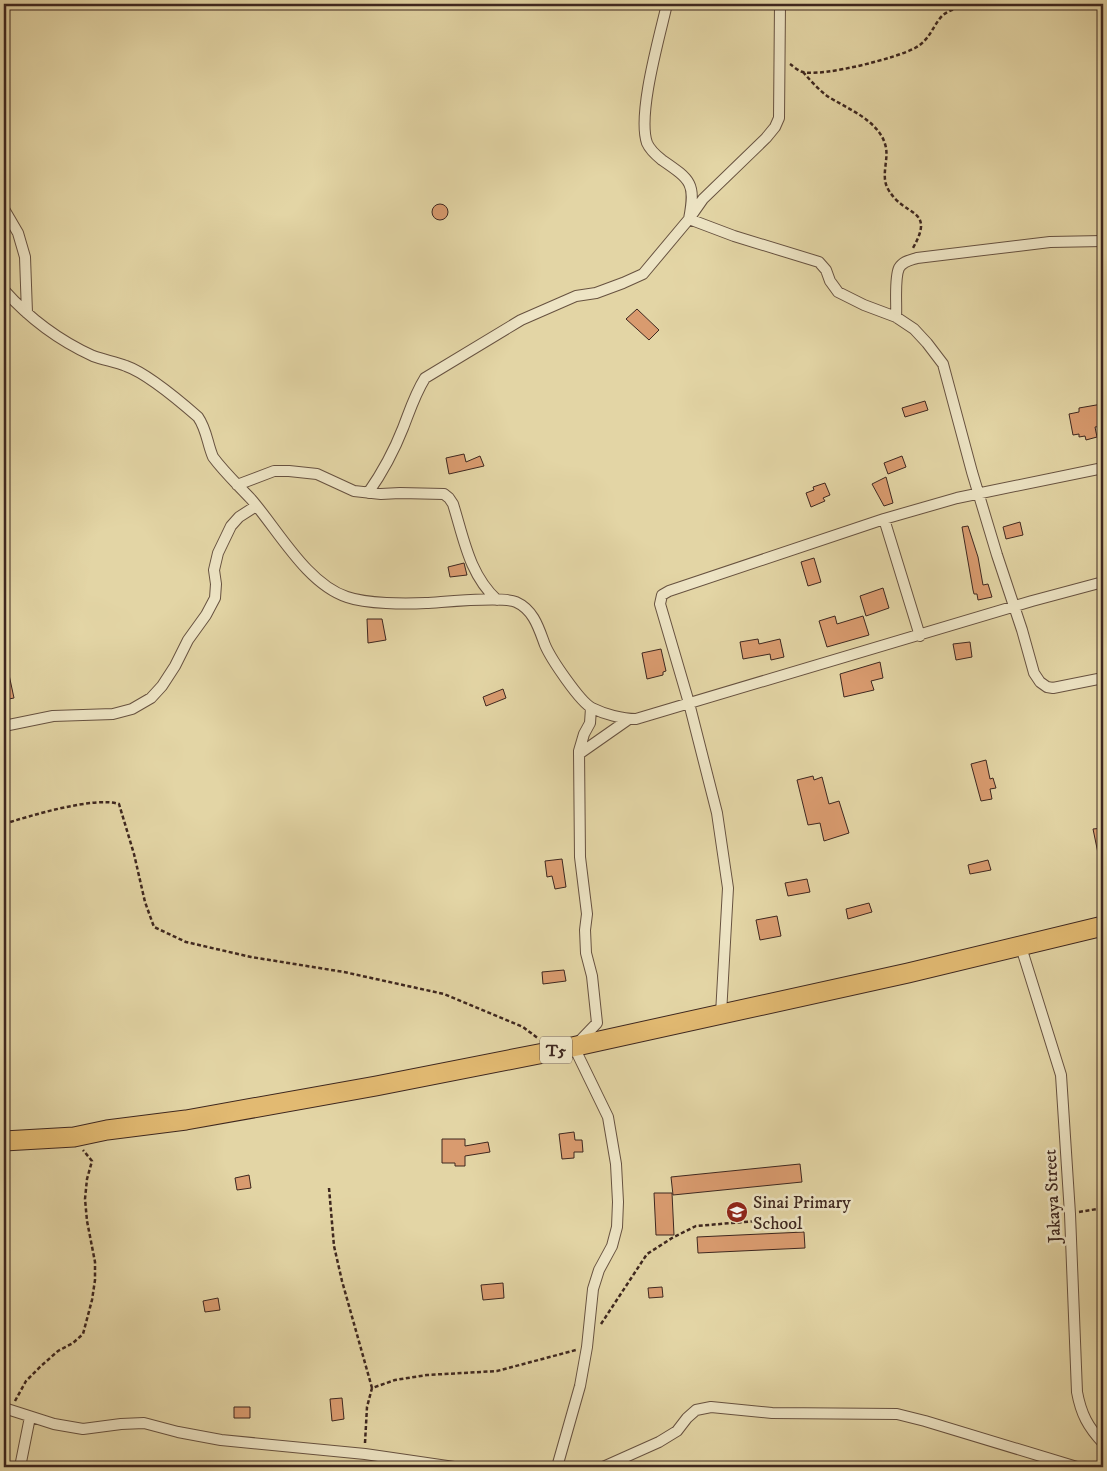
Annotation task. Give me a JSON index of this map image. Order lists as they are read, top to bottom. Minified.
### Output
{"streets":{"highway":["T5"],"street":["Jakaya Street"]},"crossings":[["T5","Jakaya Street"]],"places":{"school or university":["Sinai Primary School"]}}
